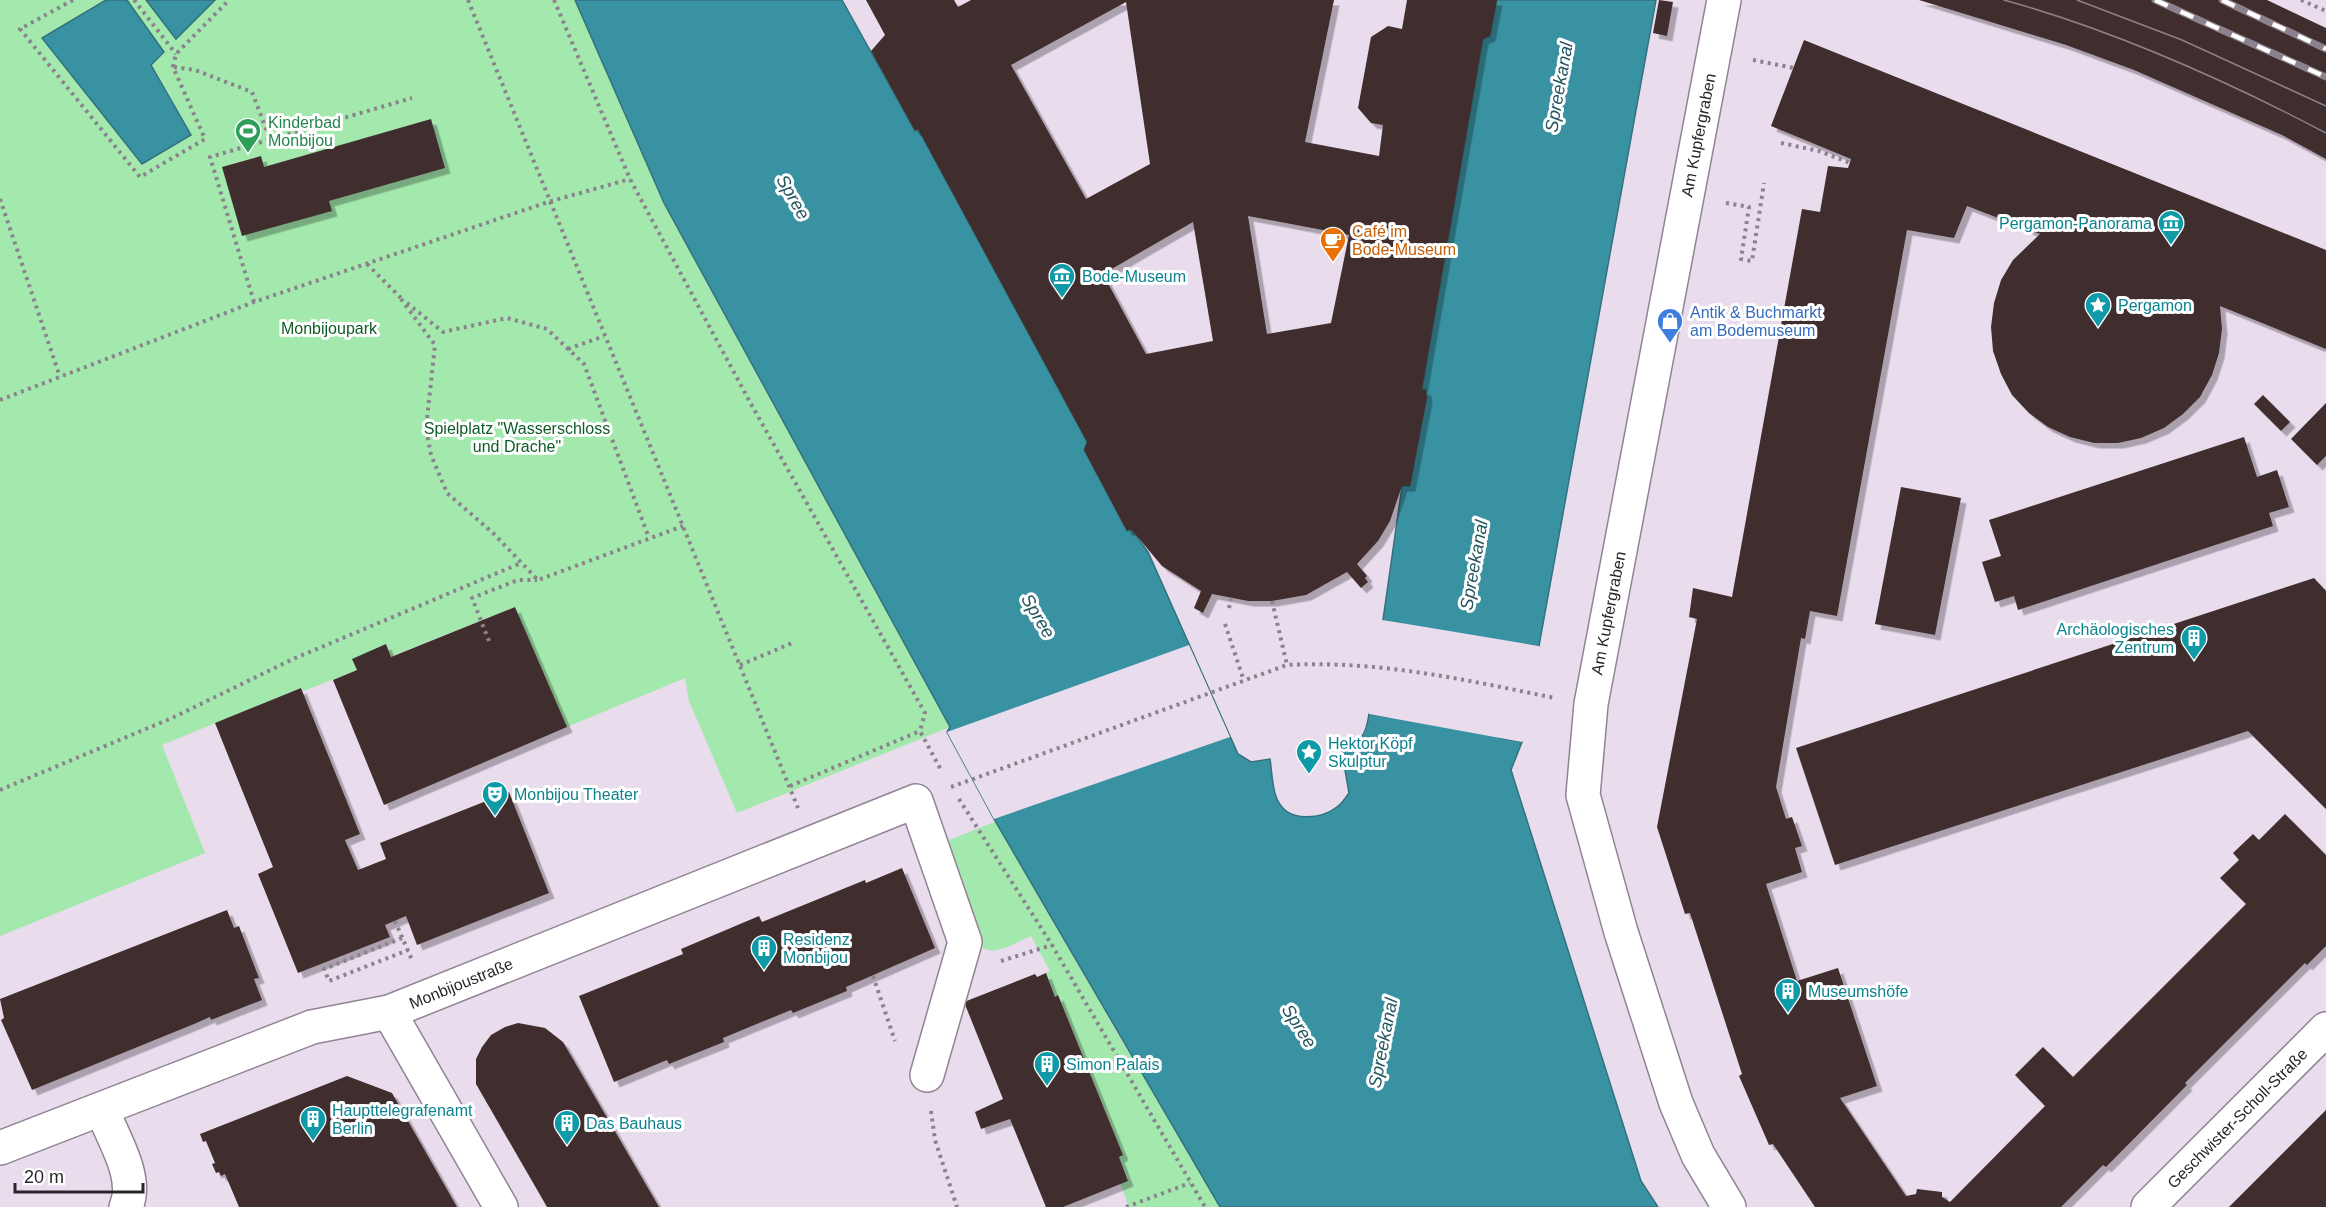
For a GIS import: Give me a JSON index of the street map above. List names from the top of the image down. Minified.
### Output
{"streets":{"street":["Am Kupfergraben","Monbijoustraße","Geschwister-Scholl-Straße"]},"water":["Spreekanal","Spree"],"parks":["Monbijoupark","Spielplatz \"Wasserschloss und Drache\""],"places":{"sports":["Kinderbad Monbijou"],"museum":["Pergamon-Panorama","Bode-Museum"],"cafe":["Café im Bode-Museum"],"place":["Pergamon","Hektor Köpf Skulptur"],"shop":["Antik & Buchmarkt am Bodemuseum"],"building":["Archäologisches Zentrum","Residenz Monbijou","Museumshöfe","Simon Palais","Haupttelegrafenamt Berlin","Das Bauhaus"],"theatre":["Monbijou Theater"]},"scale_bar":"20 m"}
